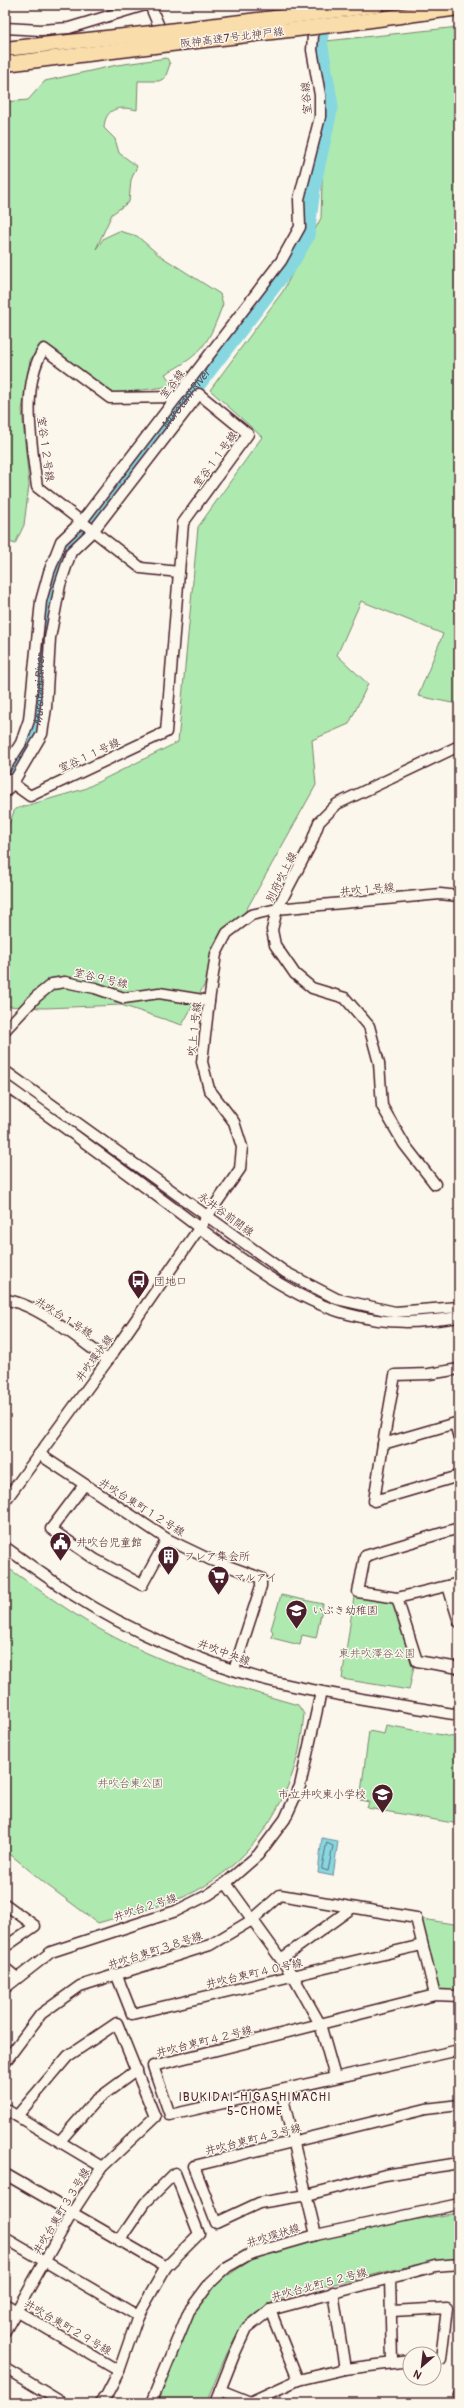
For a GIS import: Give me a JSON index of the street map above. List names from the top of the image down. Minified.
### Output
{"streets":{"highway":["阪神高速7号北神戸線"],"street":["室谷線","室谷１２号線","室谷１１号線","別府吹上線","井吹１号線","室谷９号線","吹上１号線","永井谷前開線","井吹台１号線","井吹環状線","井吹台東町１２号線","井吹中央線","井吹台２号線","井吹台東町３８号線","井吹台東町４０号線","井吹台東町４２号線","井吹台東町４３号線","井吹台東町３３号線","井吹台北町５２号線","井吹台東町２９号線"]},"crossings":[["室谷線","室谷１２号線"],["室谷１２号線","室谷１１号線"],["別府吹上線","井吹１号線"],["別府吹上線","吹上１号線"],["井吹１号線","吹上１号線"],["室谷９号線","吹上１号線"],["吹上１号線","永井谷前開線"],["吹上１号線","井吹環状線"],["井吹台１号線","井吹環状線"],["井吹環状線","井吹台東町１２号線"],["井吹台東町１２号線","井吹中央線"],["井吹中央線","井吹台２号線"],["井吹台東町３８号線","井吹台東町４０号線"],["井吹台東町３８号線","井吹台東町４２号線"],["井吹台東町３３号線","井吹台東町２９号線"]],"districts":["IBUKIDAI-HIGASHIMACHI 5-CHOME"],"water":["Murotani River"],"parks":["東井吹澤谷公園","井吹台東公園"],"places":{"bus stop":["団地口"],"public building":["井吹台児童館"],"building":["フレア集会所"],"supermarket":["マルアイ"],"school or university":["いぶき幼稚園","市立井吹東小学校"]},"north":"bottom left"}
